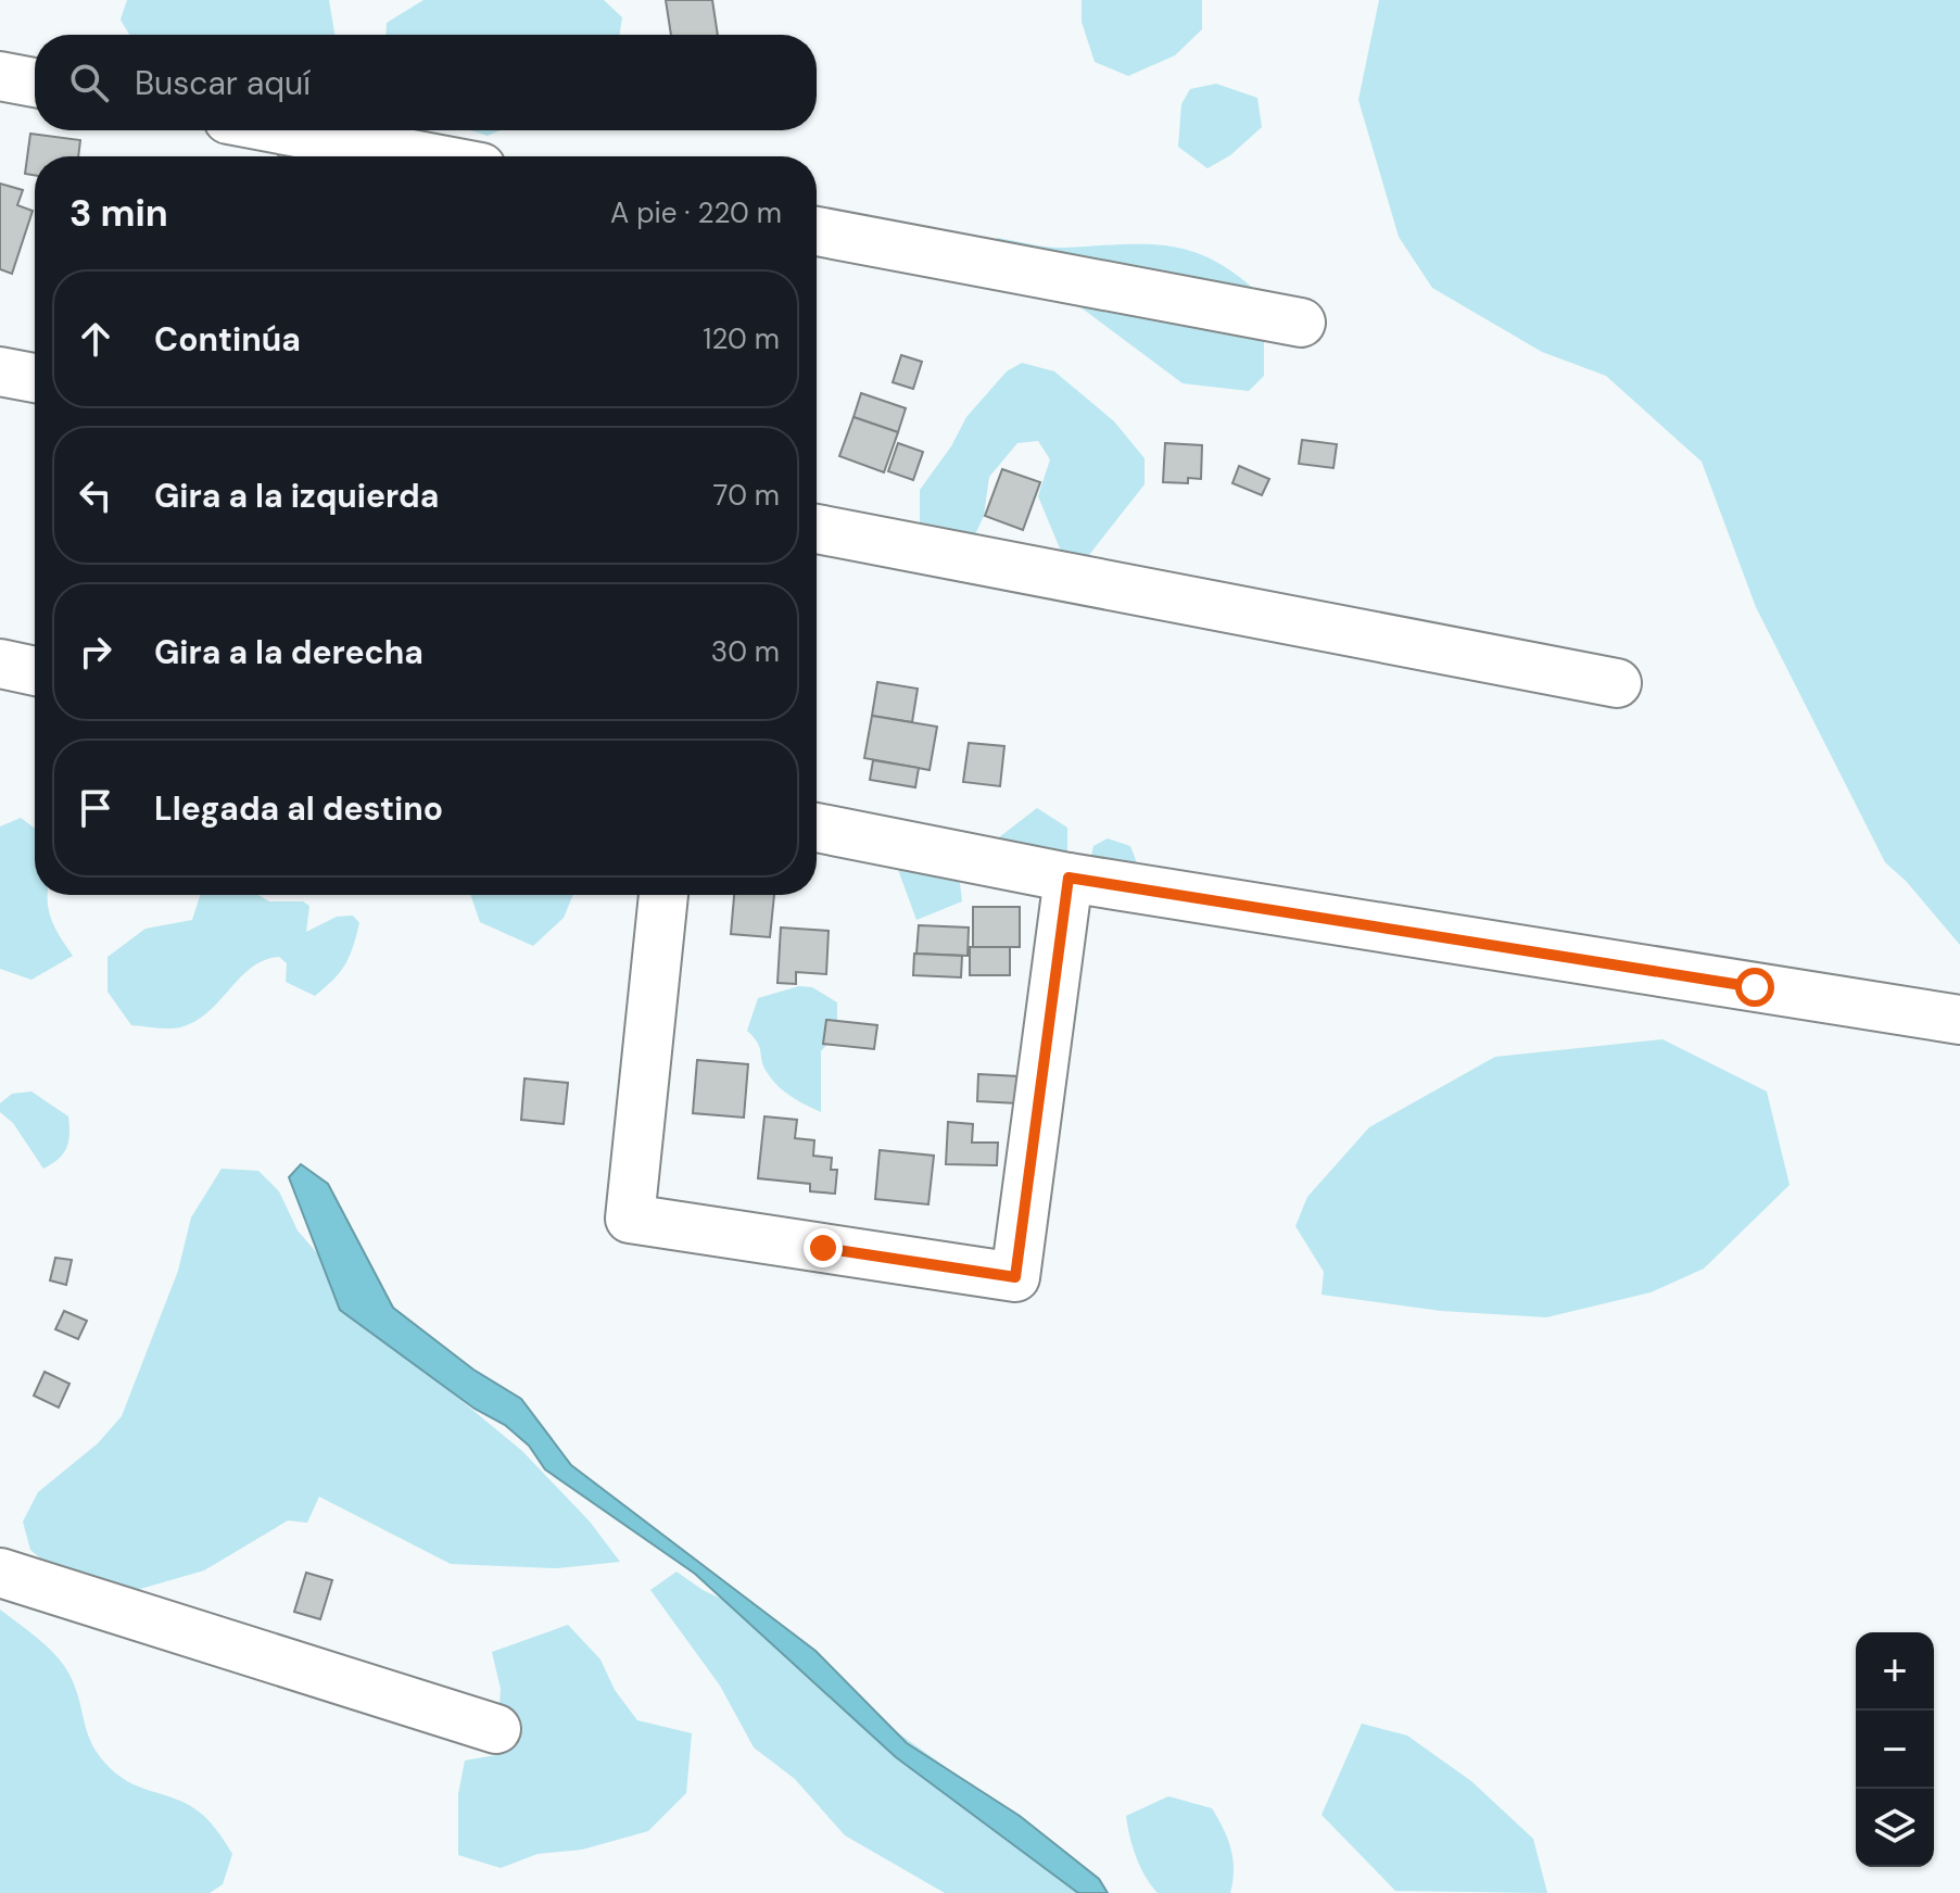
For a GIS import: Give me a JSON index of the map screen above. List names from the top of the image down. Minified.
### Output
{"page":{"search":"Buscar aquí","heading":["3 min","A pie · 220 m"],"list":[["Continúa","120 m"],["Gira a la izquierda","70 m"],["Gira a la derecha","30 m"],"Llegada al destino"],"map_buttons":["+","−"]}}
